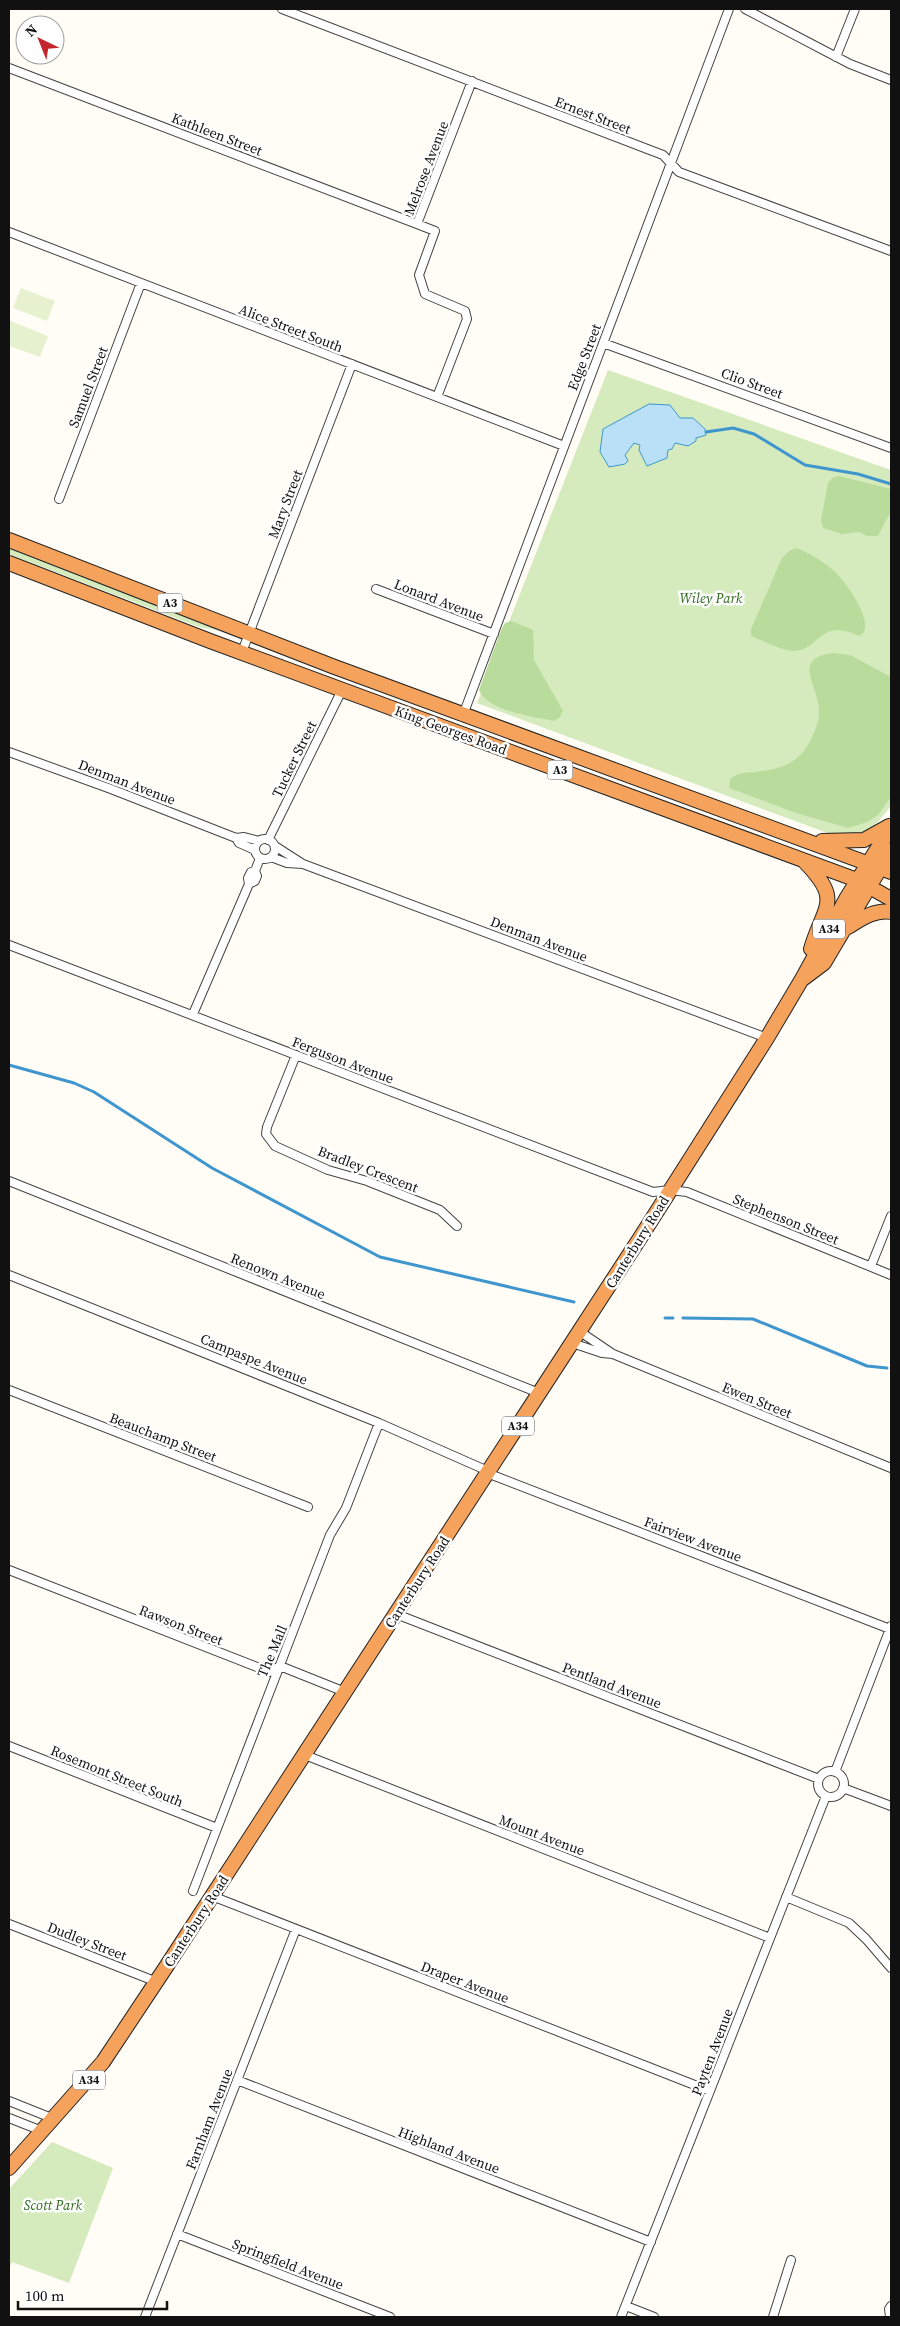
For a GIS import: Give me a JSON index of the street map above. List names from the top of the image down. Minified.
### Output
{"streets":{"highway":["A3","King Georges Road","A34","Canterbury Road"],"street":["Ernest Street","Kathleen Street","Melrose Avenue","Alice Street South","Edge Street","Clio Street","Samuel Street","Mary Street","Lonard Avenue","Tucker Street","Denman Avenue","Ferguson Avenue","Bradley Crescent","Stephenson Street","Renown Avenue","Campaspe Avenue","Ewen Street","Beauchamp Street","Fairview Avenue","Rawson Street","The Mall","Pentland Avenue","Rosemont Street South","Mount Avenue","Dudley Street","Draper Avenue","Payten Avenue","Farnham Avenue","Highland Avenue","Springfield Avenue"]},"crossings":[["Ernest Street","Melrose Avenue"],["Ernest Street","Edge Street"],["Kathleen Street","Melrose Avenue"],["Melrose Avenue","Alice Street South"],["Alice Street South","Edge Street"],["Alice Street South","Samuel Street"],["Alice Street South","Mary Street"],["Edge Street","Clio Street"],["Edge Street","Lonard Avenue"],["Edge Street","King Georges Road"],["Mary Street","King Georges Road"],["King Georges Road","Tucker Street"],["King Georges Road","Canterbury Road"],["Tucker Street","Denman Avenue"],["Denman Avenue","Canterbury Road"],["Ferguson Avenue","Bradley Crescent"],["Ferguson Avenue","Stephenson Street"],["Ferguson Avenue","Canterbury Road"],["Stephenson Street","Canterbury Road"],["Canterbury Road","Renown Avenue"],["Canterbury Road","Campaspe Avenue"],["Canterbury Road","Ewen Street"],["Canterbury Road","Fairview Avenue"],["Canterbury Road","Rawson Street"],["Canterbury Road","Pentland Avenue"],["Canterbury Road","Mount Avenue"],["Canterbury Road","Dudley Street"],["Canterbury Road","Draper Avenue"],["Campaspe Avenue","Fairview Avenue"],["Campaspe Avenue","The Mall"],["Rawson Street","The Mall"],["The Mall","Rosemont Street South"],["Pentland Avenue","Payten Avenue"],["Mount Avenue","Payten Avenue"],["Draper Avenue","Payten Avenue"],["Draper Avenue","Farnham Avenue"],["Payten Avenue","Highland Avenue"],["Farnham Avenue","Highland Avenue"],["Farnham Avenue","Springfield Avenue"]],"parks":["Wiley Park","Scott Park"],"scale_bar":"100 m","north":"top left"}
